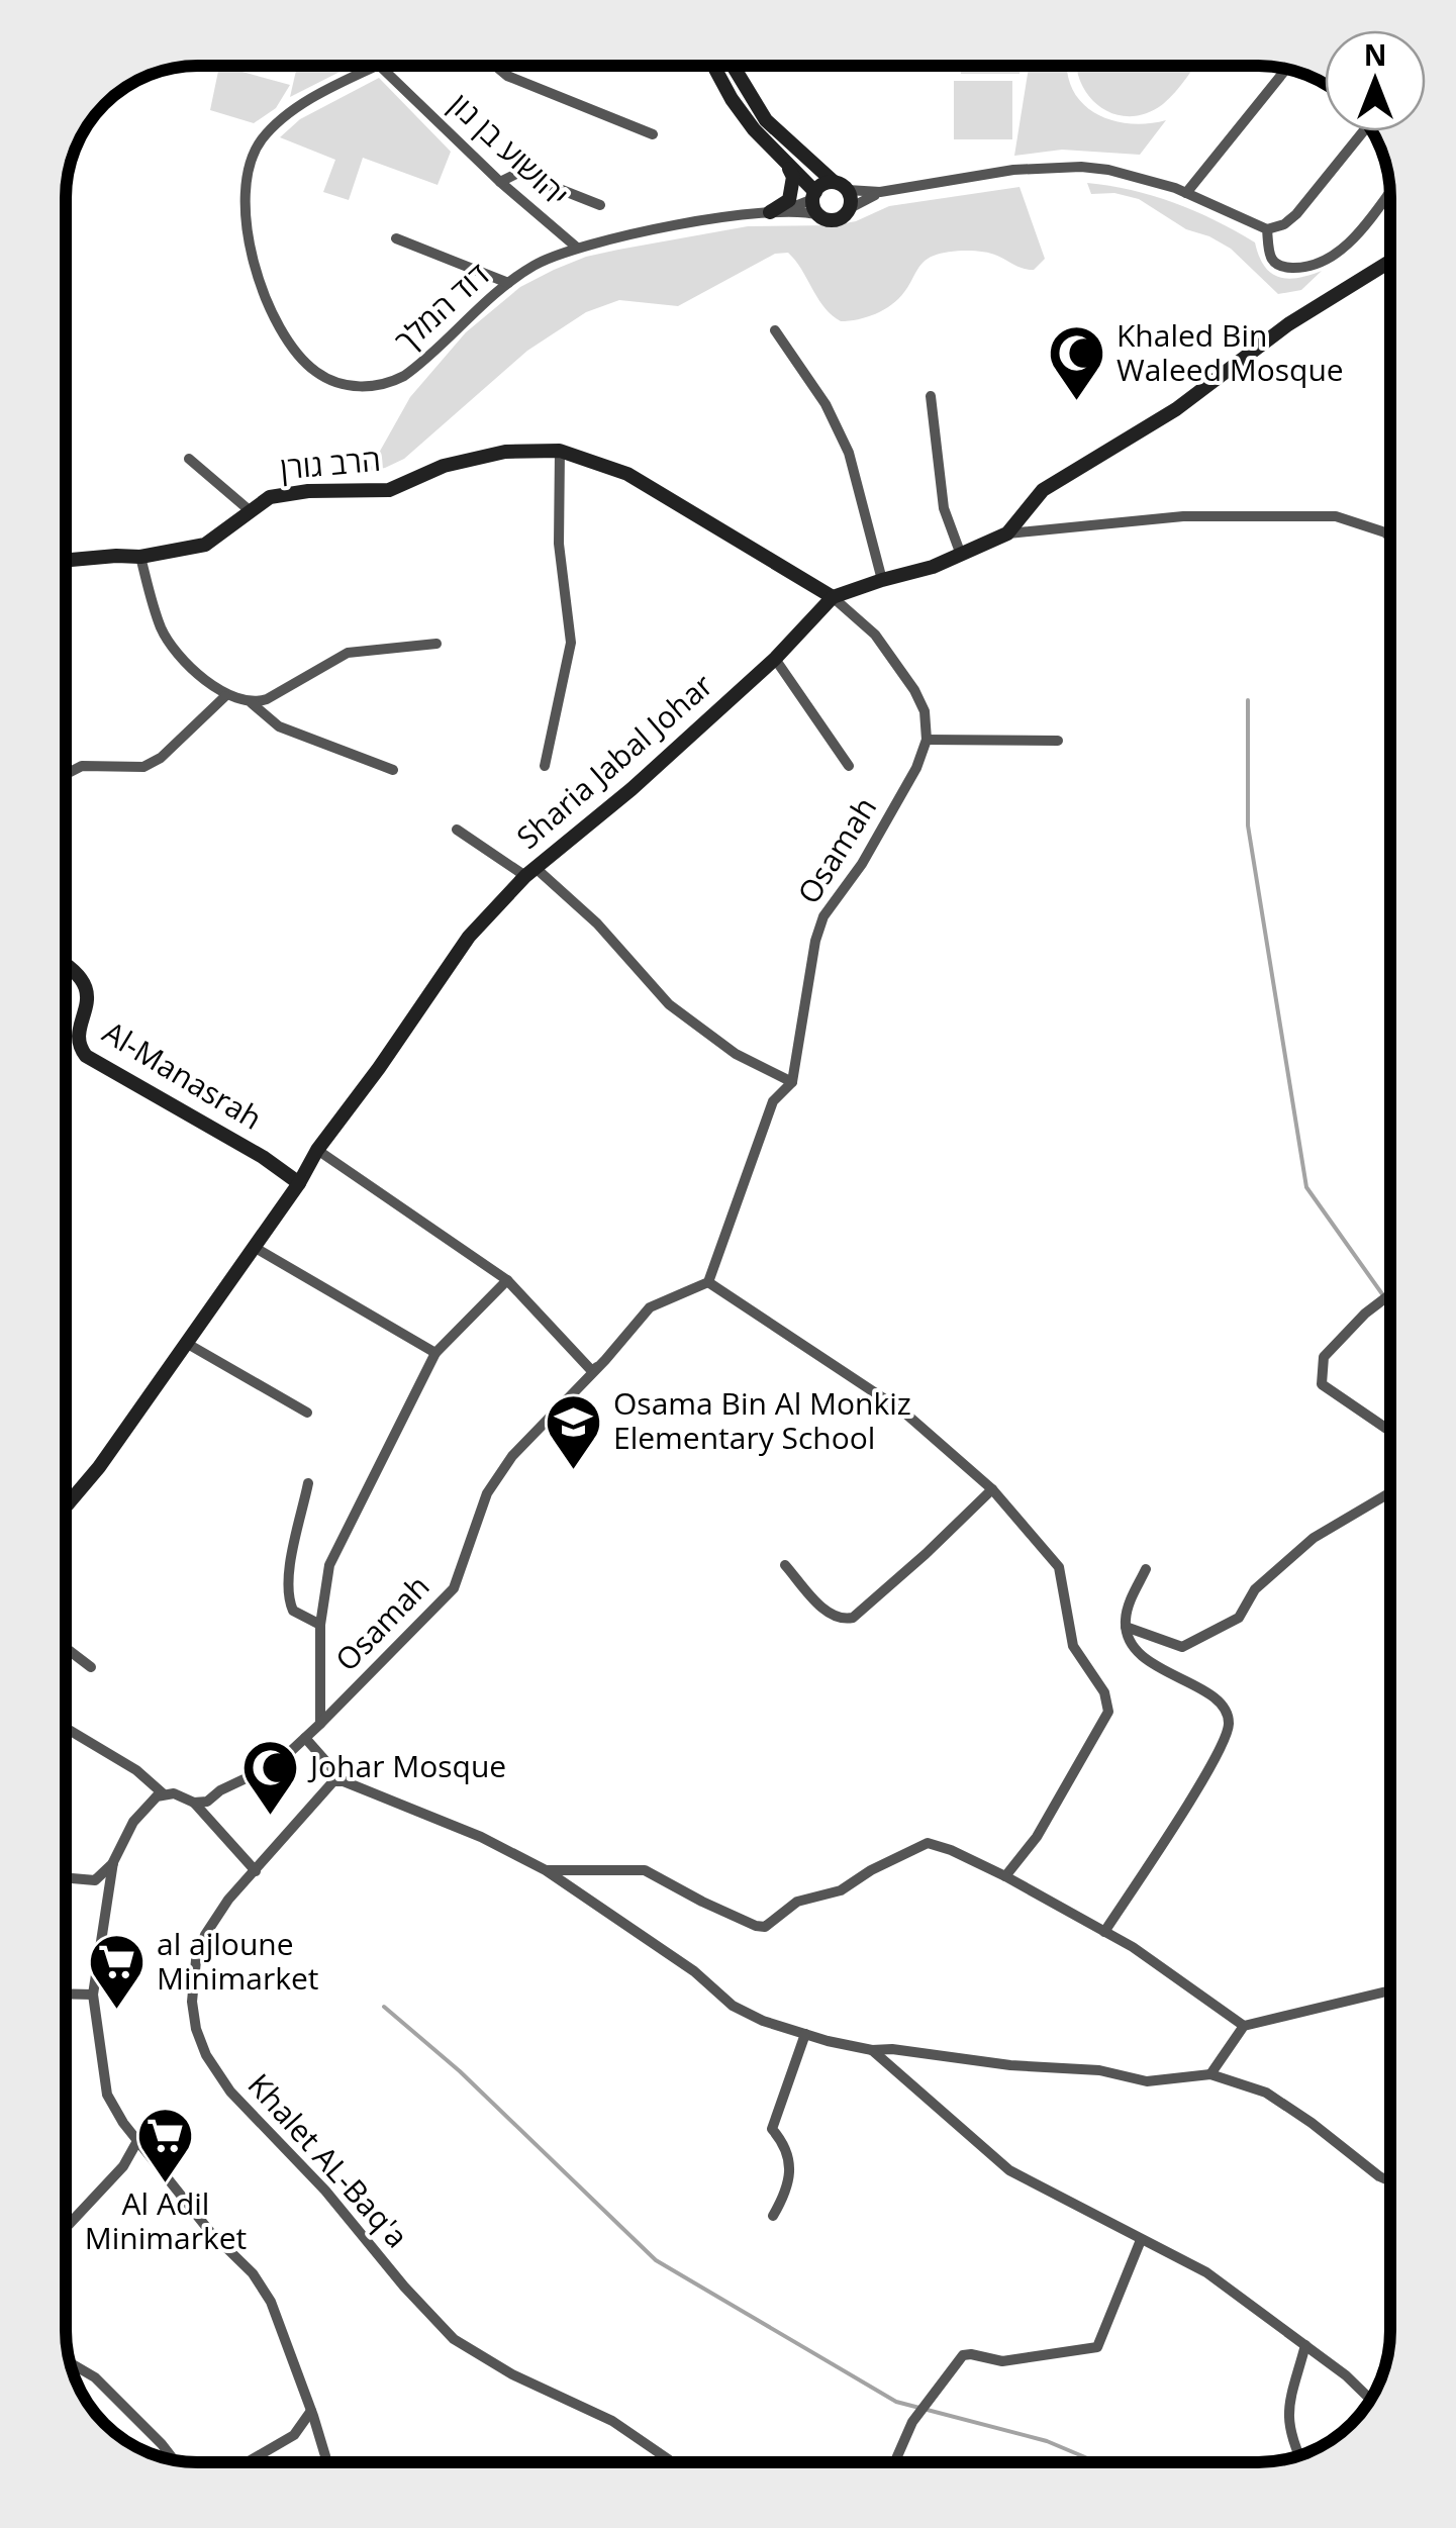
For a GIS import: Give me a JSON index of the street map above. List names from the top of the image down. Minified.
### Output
{"streets":{"street":["יהושוע בן נון","דוד המלך","הרב גורן","Sharia Jabal Johar","Osamah","Al-Manasrah","Khalet AL-Baq'a"]},"crossings":[["יהושוע בן נון","דוד המלך"],["הרב גורן","Sharia Jabal Johar"],["Sharia Jabal Johar","Al-Manasrah"]],"places":{"mosque":["Khaled Bin Waleed Mosque","Johar Mosque"],"school or university":["Osama Bin Al Monkiz Elementary School"],"supermarket":["al ajloune Minimarket","Al Adil Minimarket"]},"north":"top"}
